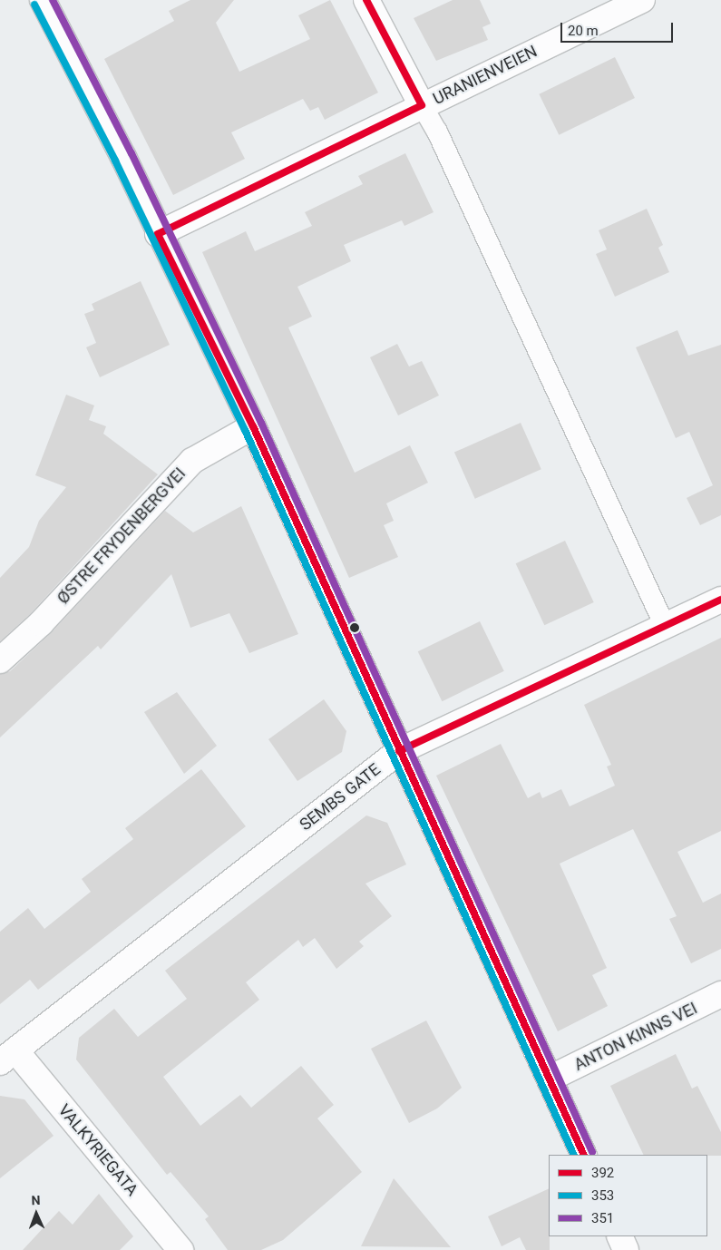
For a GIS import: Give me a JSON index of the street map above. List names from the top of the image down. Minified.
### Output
{"streets":{"street":["URANIENVEIEN","ØSTRE FRYDENBERGVEI","SEMBS GATE","ANTON KINNS VEI","VALKYRIEGATA"]},"crossings":[["SEMBS GATE","VALKYRIEGATA"]],"lines":["transit line 392","transit line 351","transit line 353"],"legend":["392","353","351"],"scale_bar":"20 m","north":"top"}
